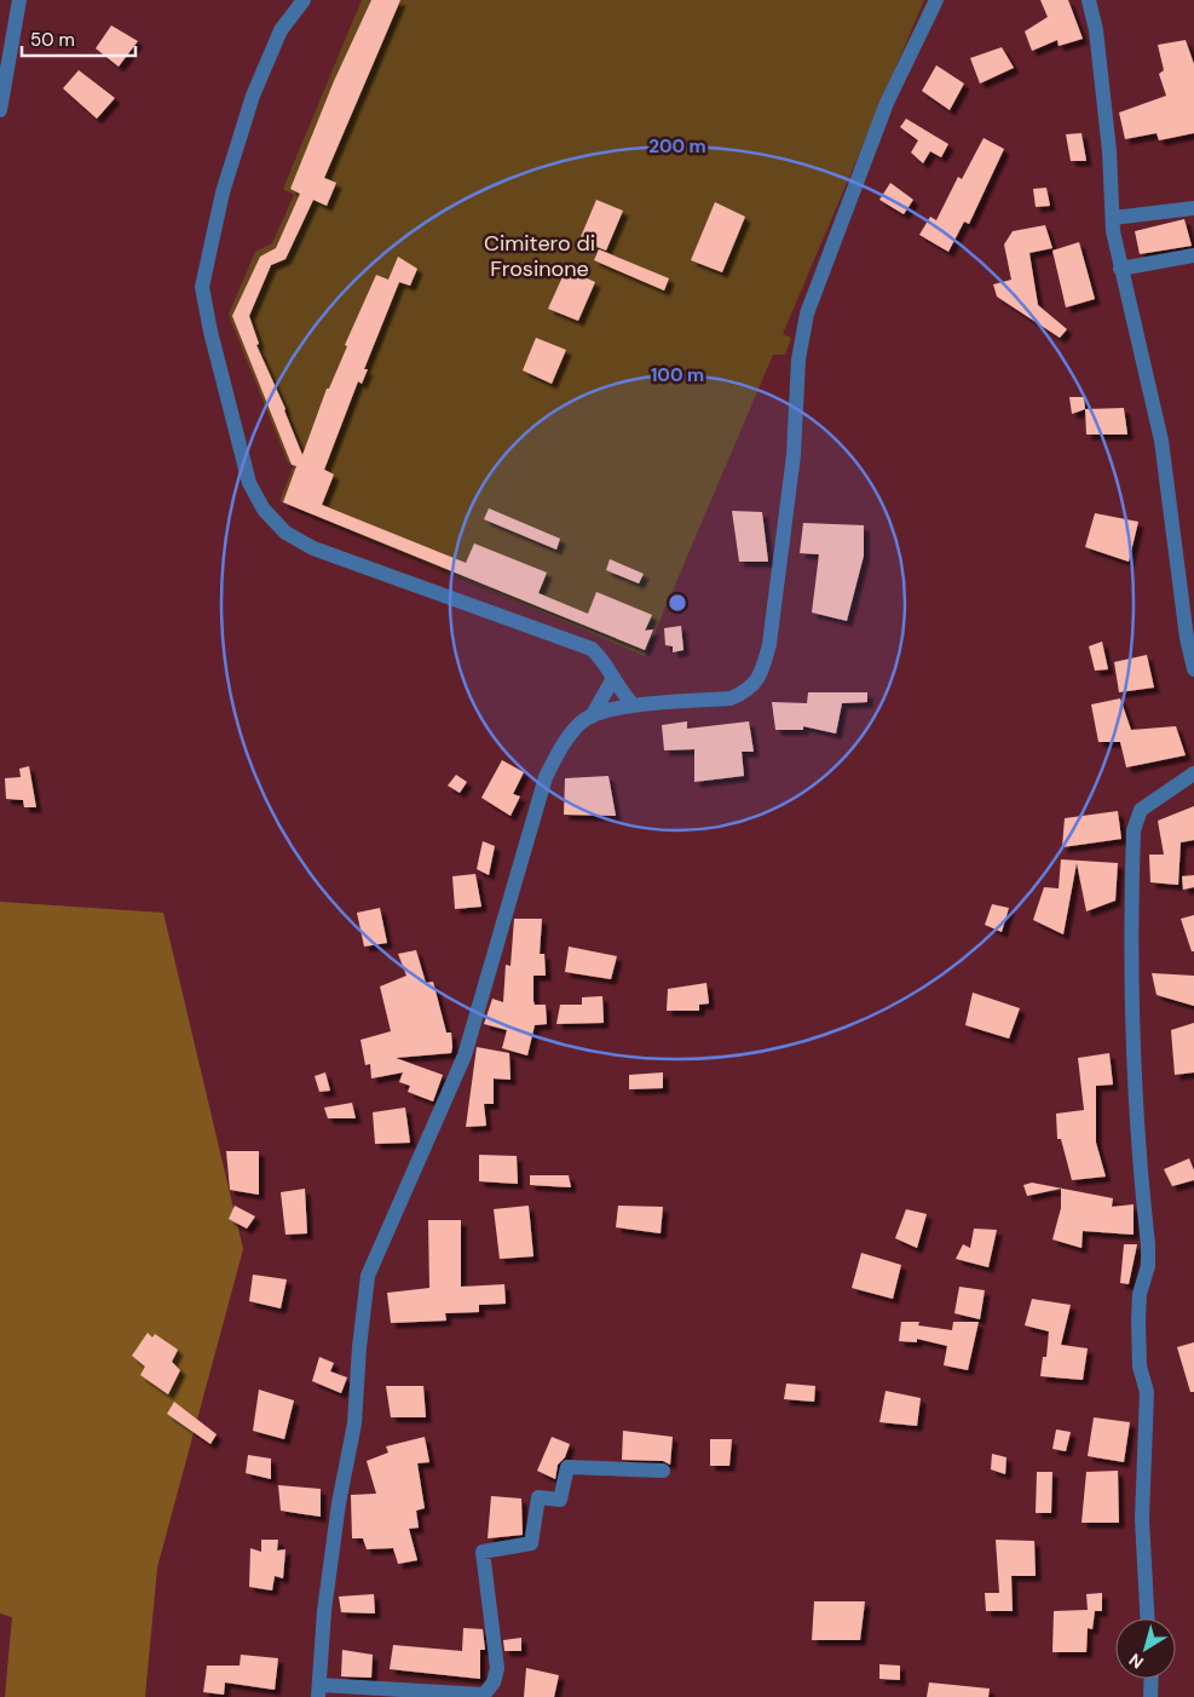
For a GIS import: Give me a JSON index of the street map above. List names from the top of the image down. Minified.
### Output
{"parks":["Cimitero di Frosinone"],"scale_bar":"50 m","north":"bottom left","rings":["200 m","100 m"]}
